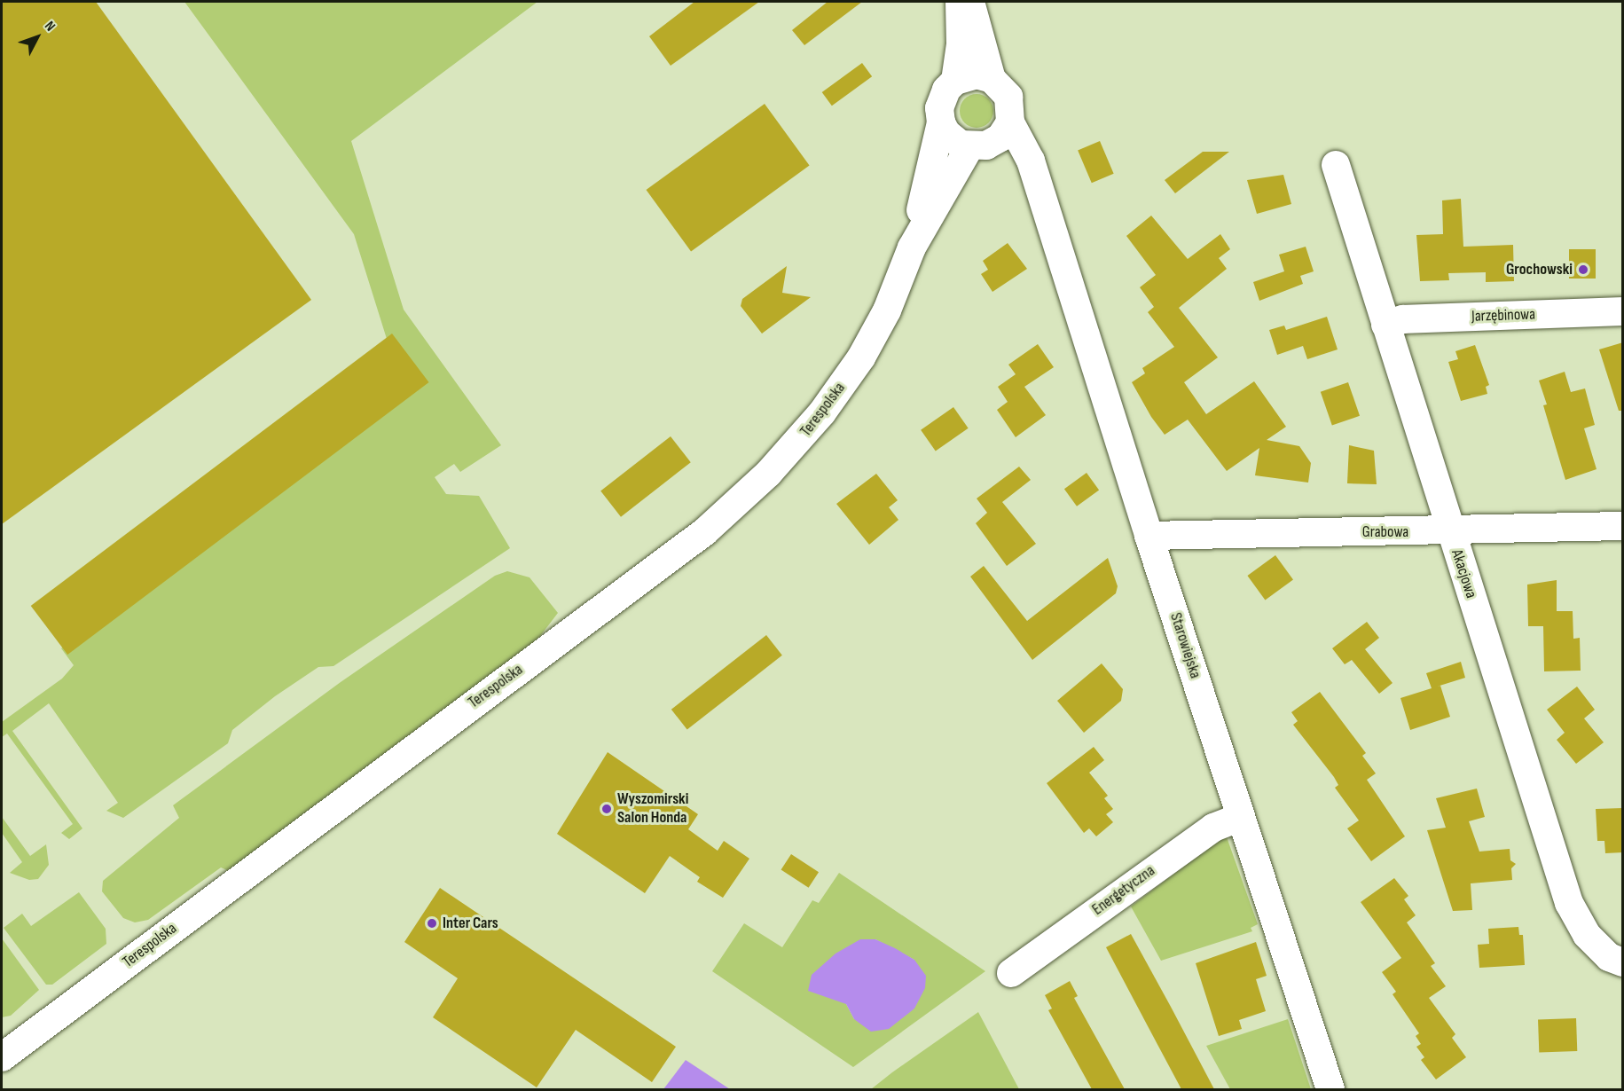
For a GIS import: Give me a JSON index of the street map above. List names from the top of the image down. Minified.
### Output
{"streets":{"street":["Jarzębinowa","Terespolska","Grabowa","Akacjowa","Starowiejska","Energetyczna"]},"crossings":[["Jarzębinowa","Akacjowa"],["Terespolska","Starowiejska"],["Grabowa","Akacjowa"],["Grabowa","Starowiejska"],["Starowiejska","Energetyczna"]],"places":["Grochowski","Wyszomirski Salon Honda","Inter Cars"],"north":"top right"}
